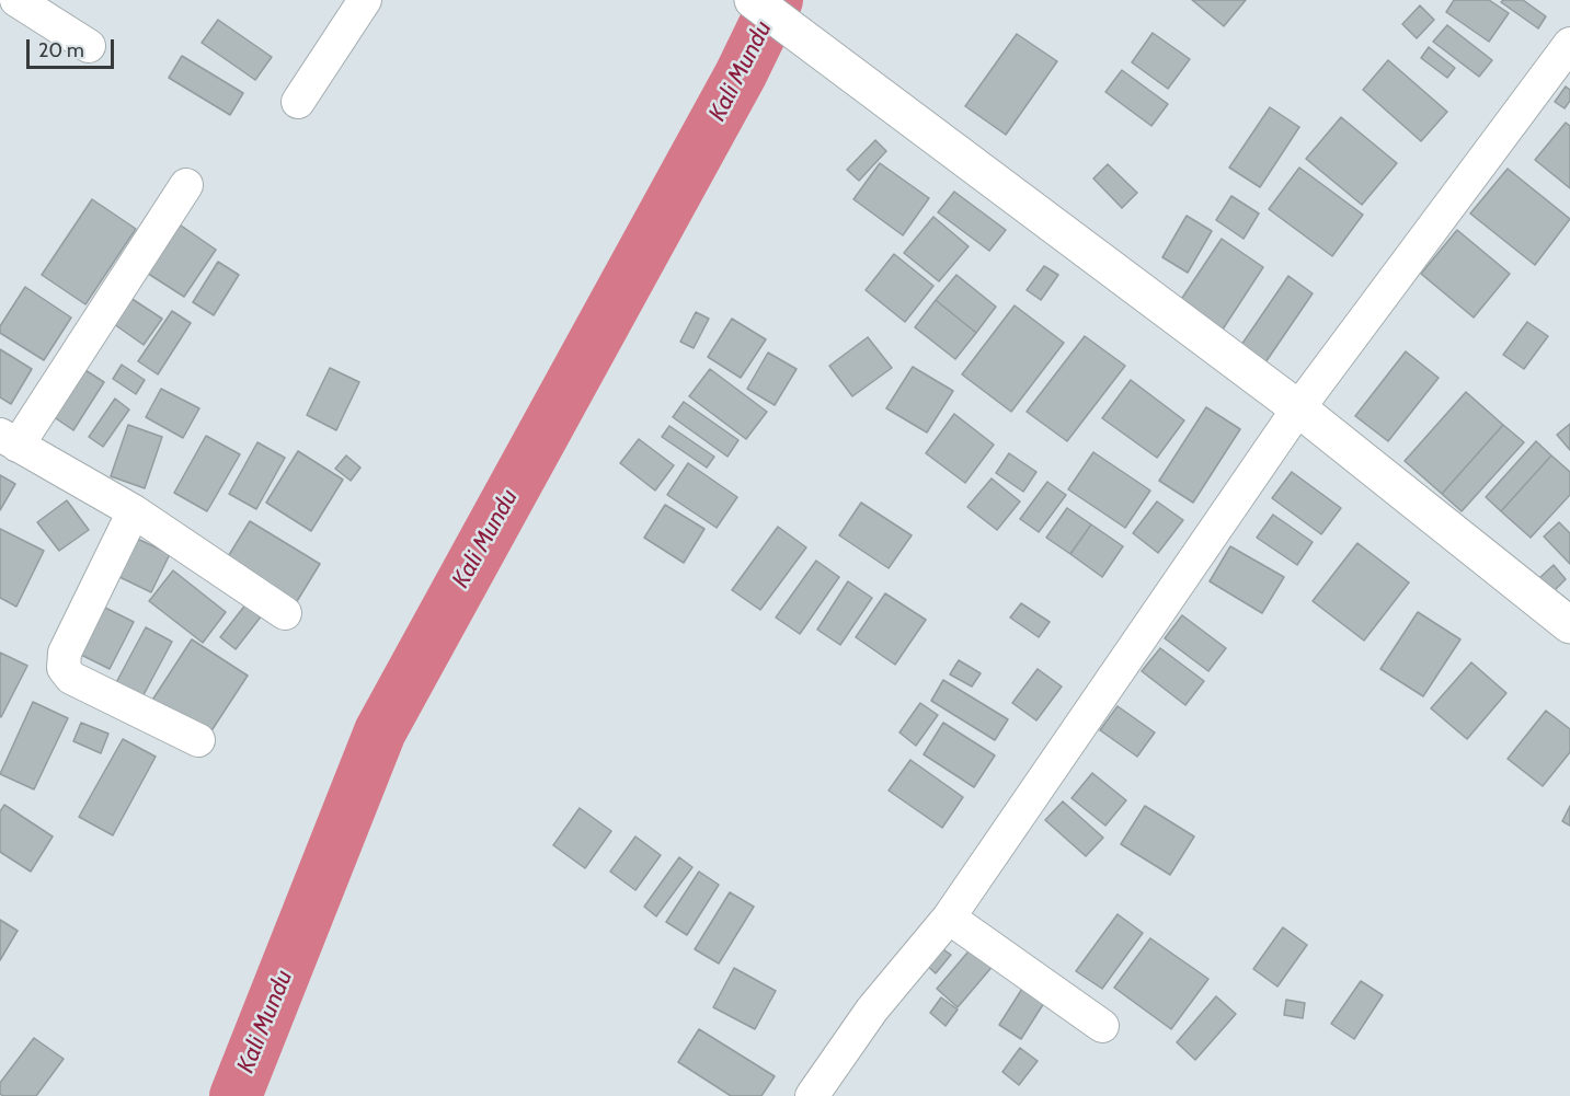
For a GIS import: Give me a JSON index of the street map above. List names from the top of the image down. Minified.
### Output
{"water":["Kali Mundu"],"scale_bar":"20 m"}
